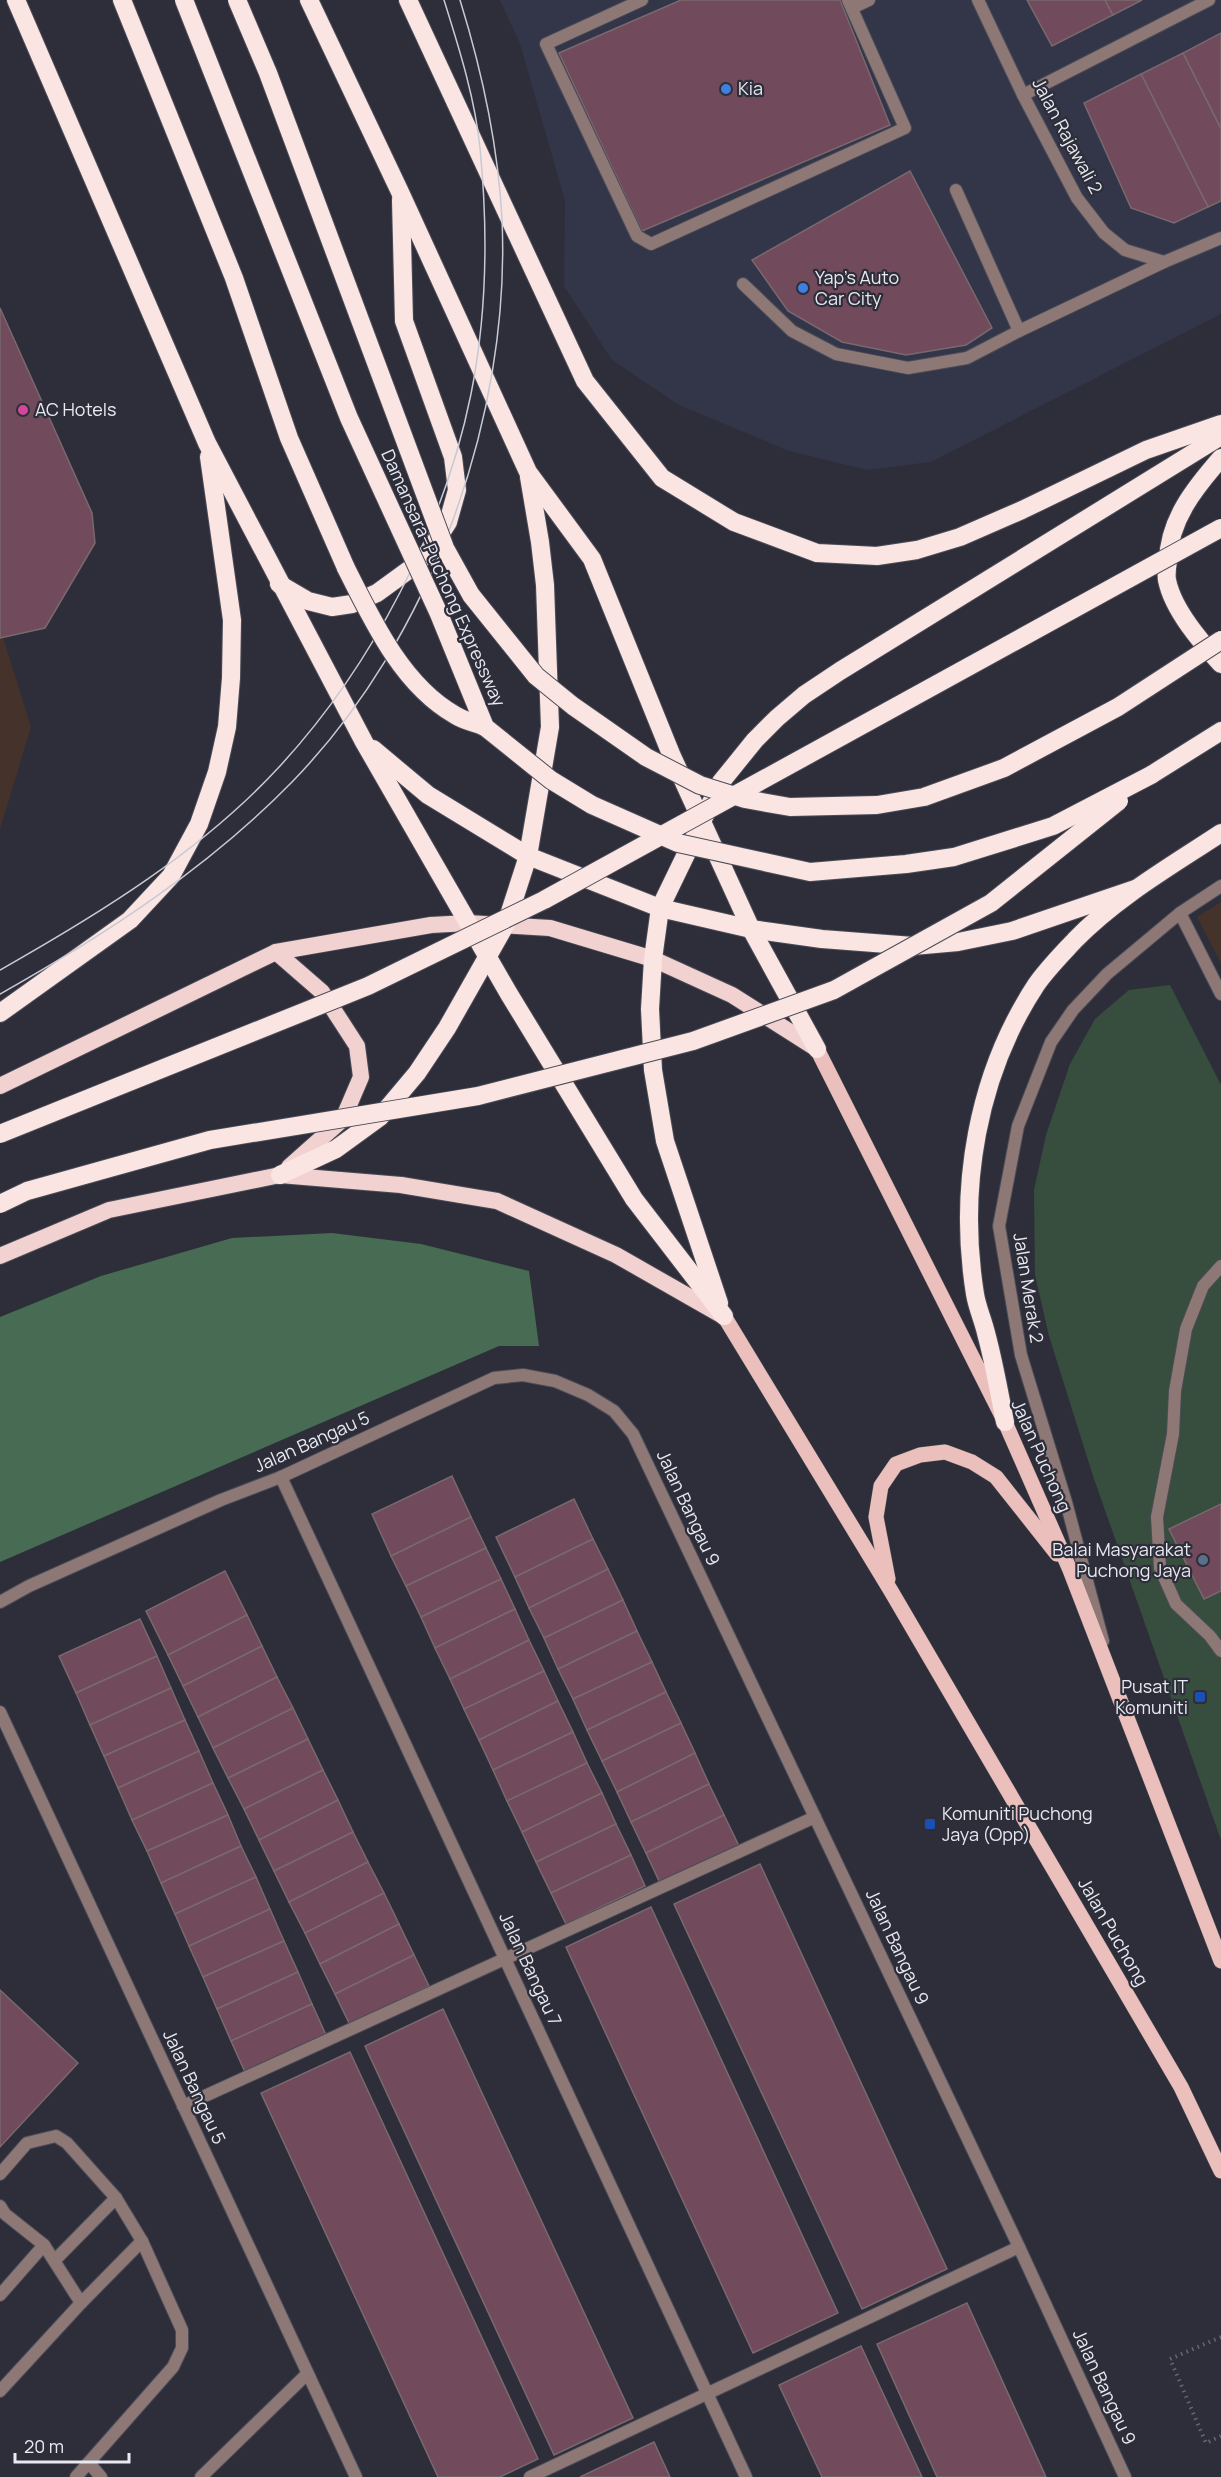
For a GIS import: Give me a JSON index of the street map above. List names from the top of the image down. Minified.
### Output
{"streets":{"highway":["Damansara–Puchong Expressway"],"main road":["Jalan Puchong"],"street":["Jalan Rajawali 2","Jalan Merak 2","Jalan Bangau 5","Jalan Bangau 9","Jalan Bangau 7"]},"crossings":[["Jalan Merak 2","Jalan Puchong"],["Jalan Bangau 5","Jalan Bangau 9"],["Jalan Bangau 5","Jalan Bangau 7"]],"places":{"other":["Kia","Yap's Auto Car City","AC Hotels","Balai Masyarakat Puchong Jaya"],"transit":["Pusat IT Komuniti","Komuniti Puchong Jaya (Opp)"]},"scale_bar":"20 m"}
